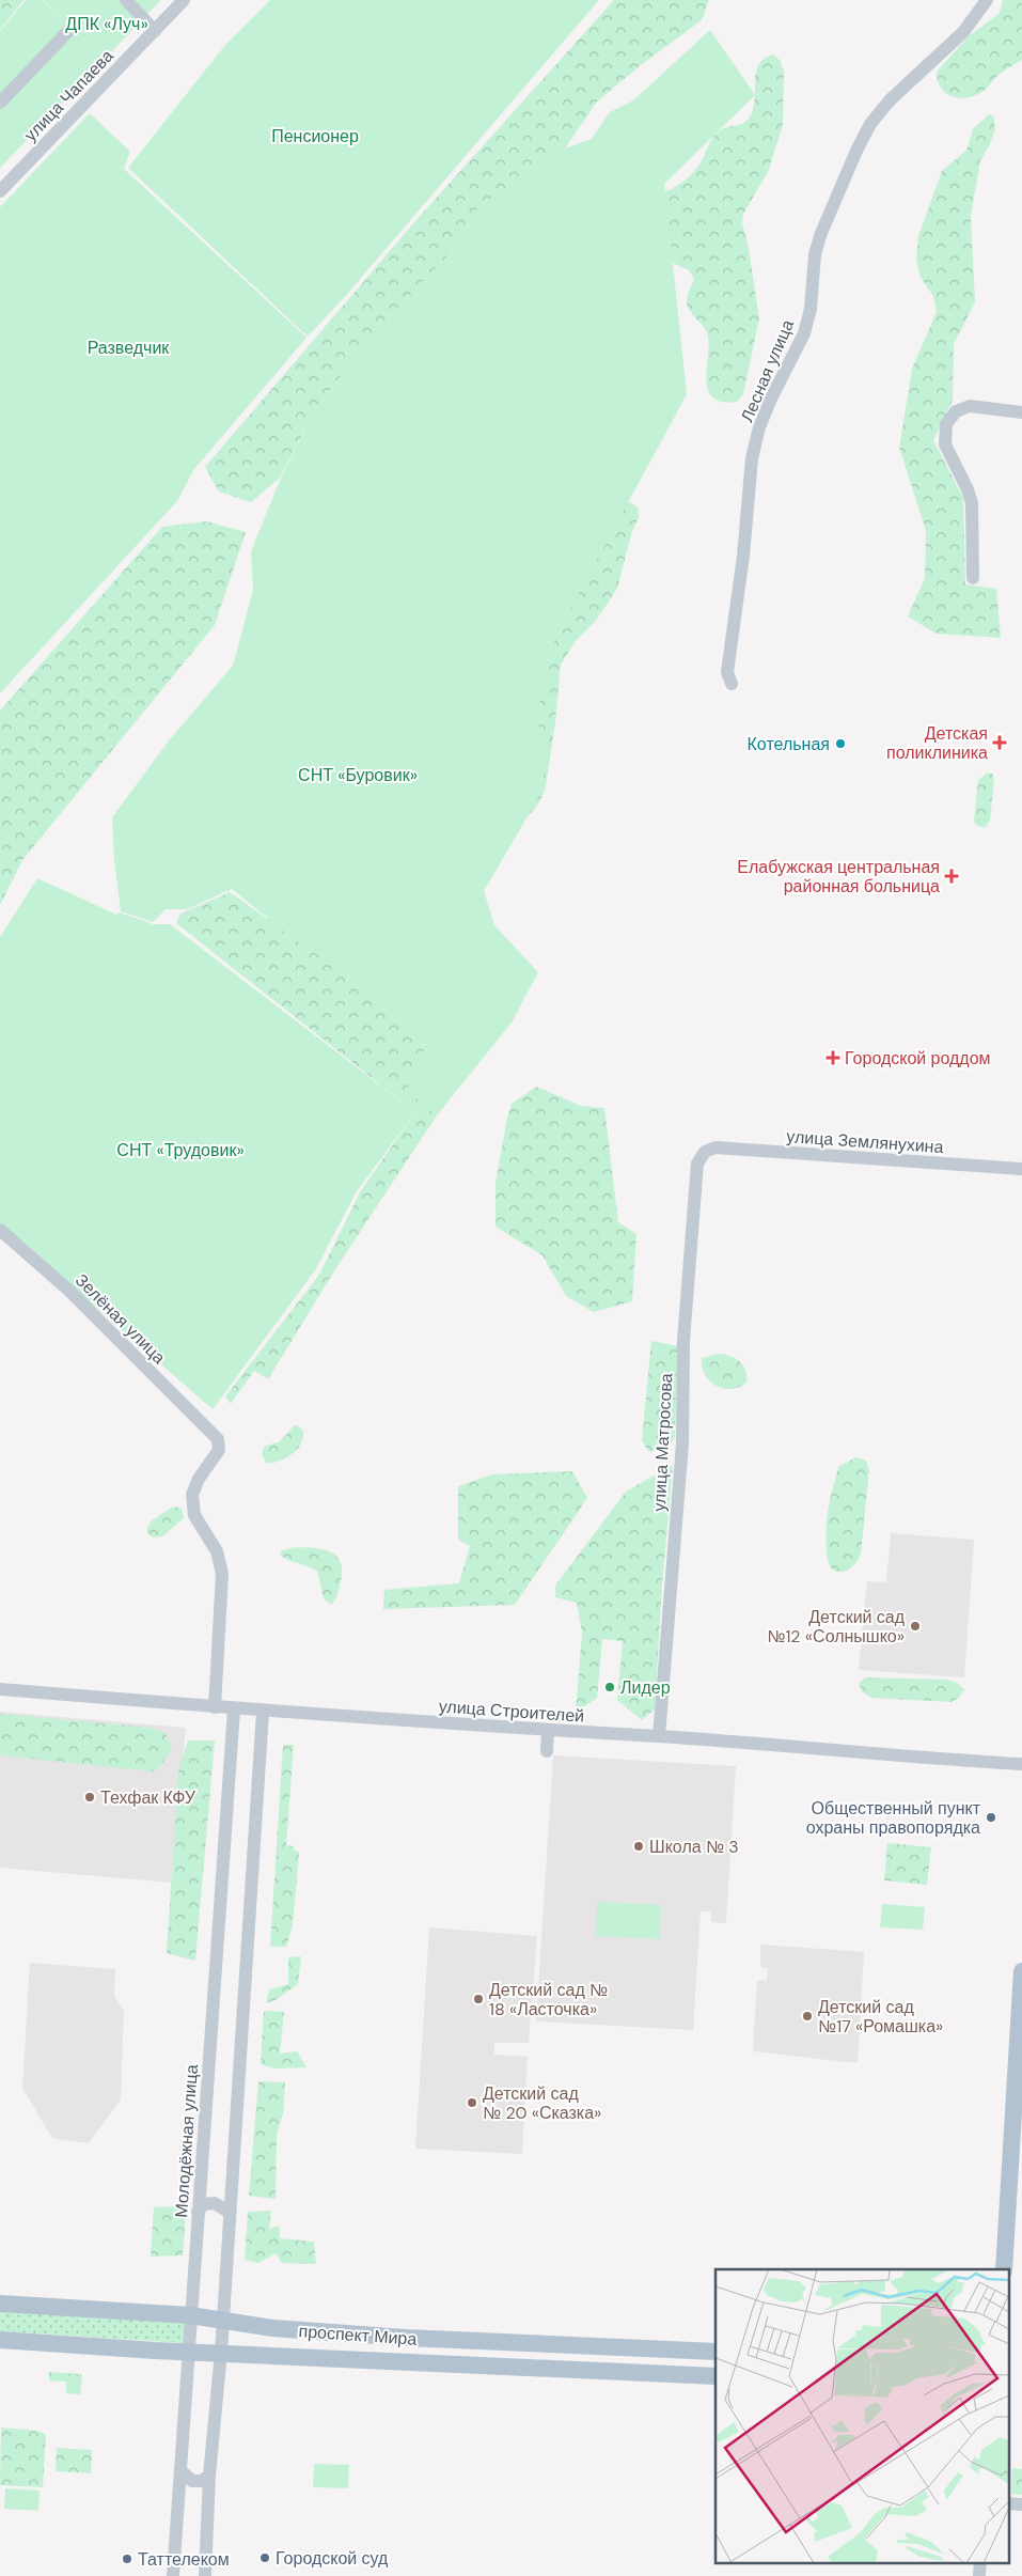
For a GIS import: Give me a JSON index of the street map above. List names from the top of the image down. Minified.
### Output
{"streets":{"main road":["проспект Мира"],"street":["улица Чапаева","Лесная улица","улица Землянухина","Зелёная улица","улица Матросова","улица Строителей","Молодёжная улица"]},"crossings":[["улица Землянухина","улица Матросова"],["Зелёная улица","улица Строителей"],["улица Матросова","улица Строителей"],["улица Строителей","Молодёжная улица"],["Молодёжная улица","проспект Мира"]],"parks":["ДПК «Луч»","Пенсионер","Разведчик","СНТ «Буровик»","СНТ «Трудовик»"],"places":{"health":["Детская поликлиника","Елабужская центральная районная больница","Городской роддом"],"other":["Котельная","Детский сад №12 «Солнышко»","Лидер","Техфак КФУ","Общественный пункт охраны правопорядка","Школа № 3","Детский сад № 18 «Ласточка»","Детский сад №17 «Ромашка»","Детский сад № 20 «Сказка»","Городской суд","Таттелеком"]}}
